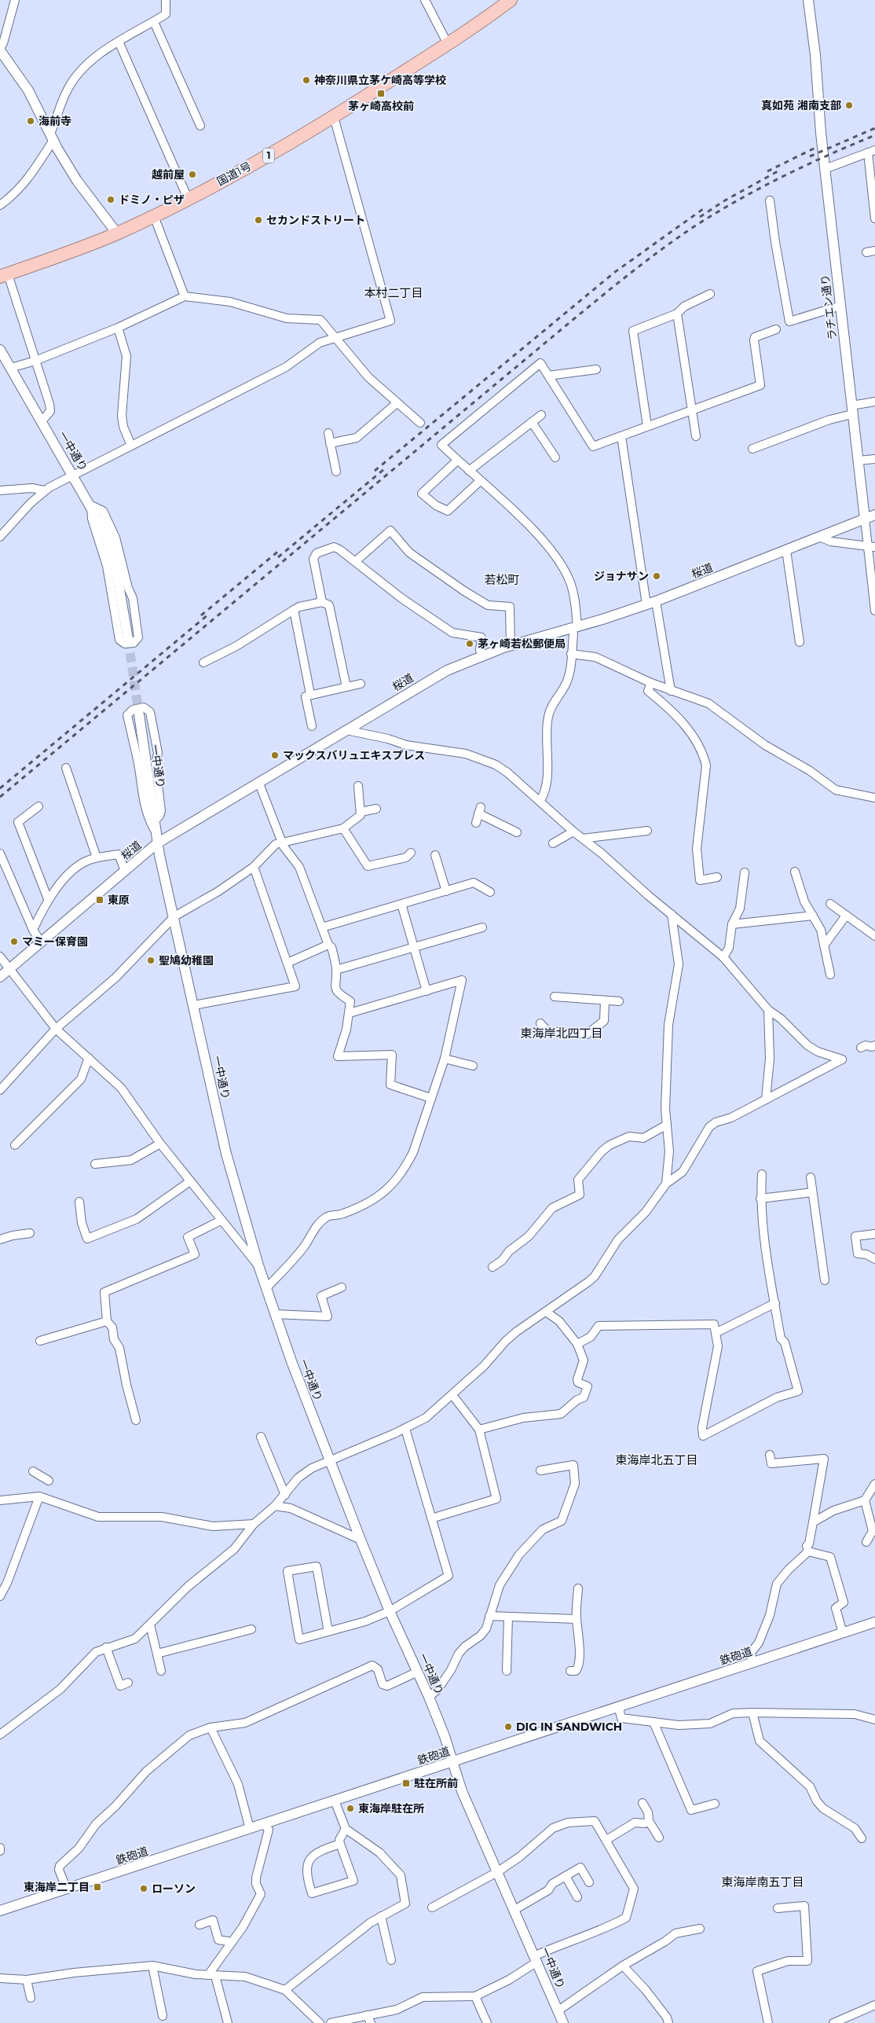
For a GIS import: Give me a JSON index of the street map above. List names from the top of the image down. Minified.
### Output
{"streets":{"highway":["1","国道1号"],"street":["ラチエン通り","一中通り","桜道","鉄砲道"]},"crossings":[["ラチエン通り","桜道"],["一中通り","桜道"],["一中通り","鉄砲道"]],"districts":["本村二丁目","若松町","東海岸北四丁目","東海岸北五丁目","東海岸南五丁目"],"places":{"other":["神奈川県立茅ケ崎高等学校","真如苑 湘南支部","海前寺","越前屋","ドミノ・ピザ","セカンドストリート","ジョナサン","茅ヶ崎若松郵便局","マックスバリュエキスプレス","マミー保育園","聖鳩幼稚園","DIG IN SANDWICH","東海岸駐在所","ローソン"],"transit":["茅ヶ崎高校前","東原","駐在所前","東海岸二丁目"]}}
